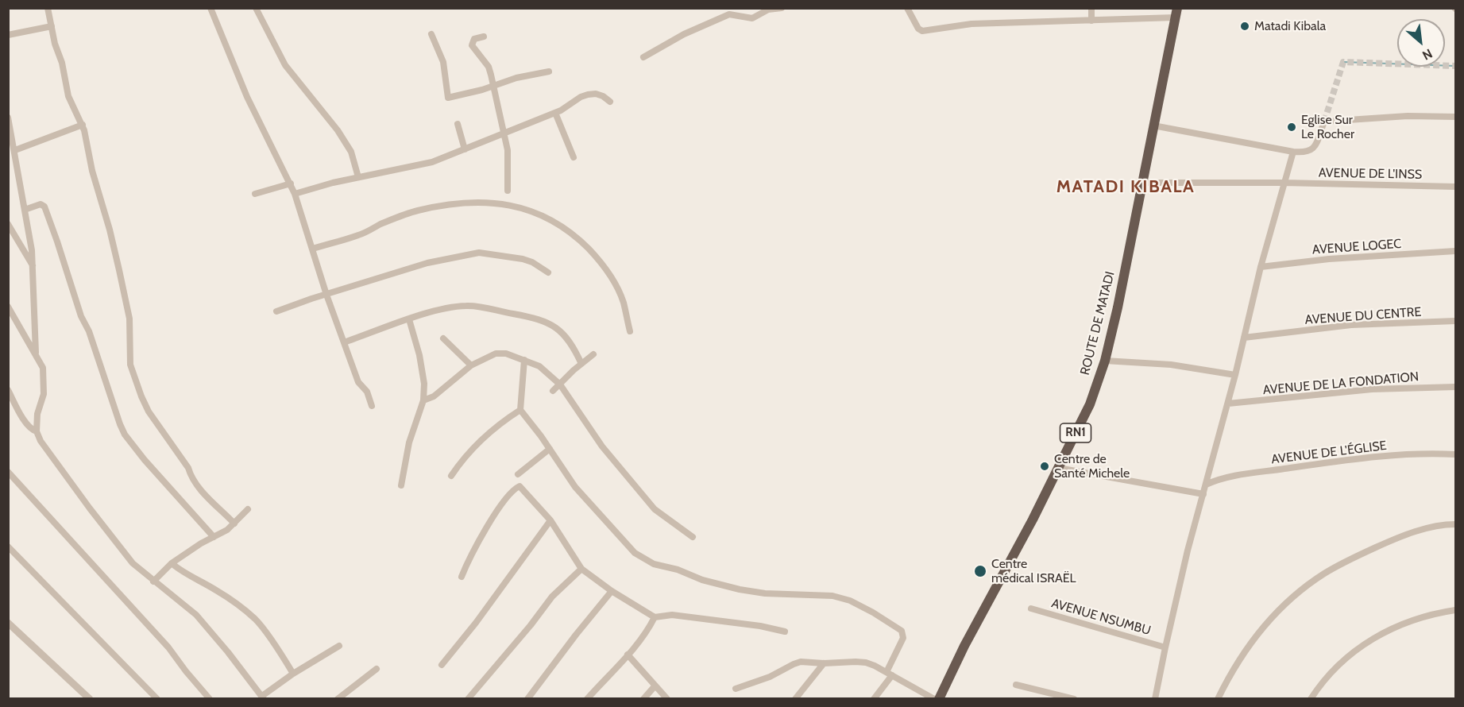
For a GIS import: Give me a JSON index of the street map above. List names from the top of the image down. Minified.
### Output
{"streets":{"highway":["ROUTE DE MATADI","RN1"],"street":["AVENUE DE L'INSS","AVENUE LOGEC","AVENUE DU CENTRE","AVENUE DE LA FONDATION","AVENUE DE L'ÉGLISE","AVENUE NSUMBU"]},"crossings":[["AVENUE DE L'INSS","ROUTE DE MATADI"]],"districts":["MATADI KIBALA"],"places":["Matadi Kibala","Eglise Sur Le Rocher","Centre de Santé Michele","Centre médical ISRAËL"],"north":"bottom right"}
